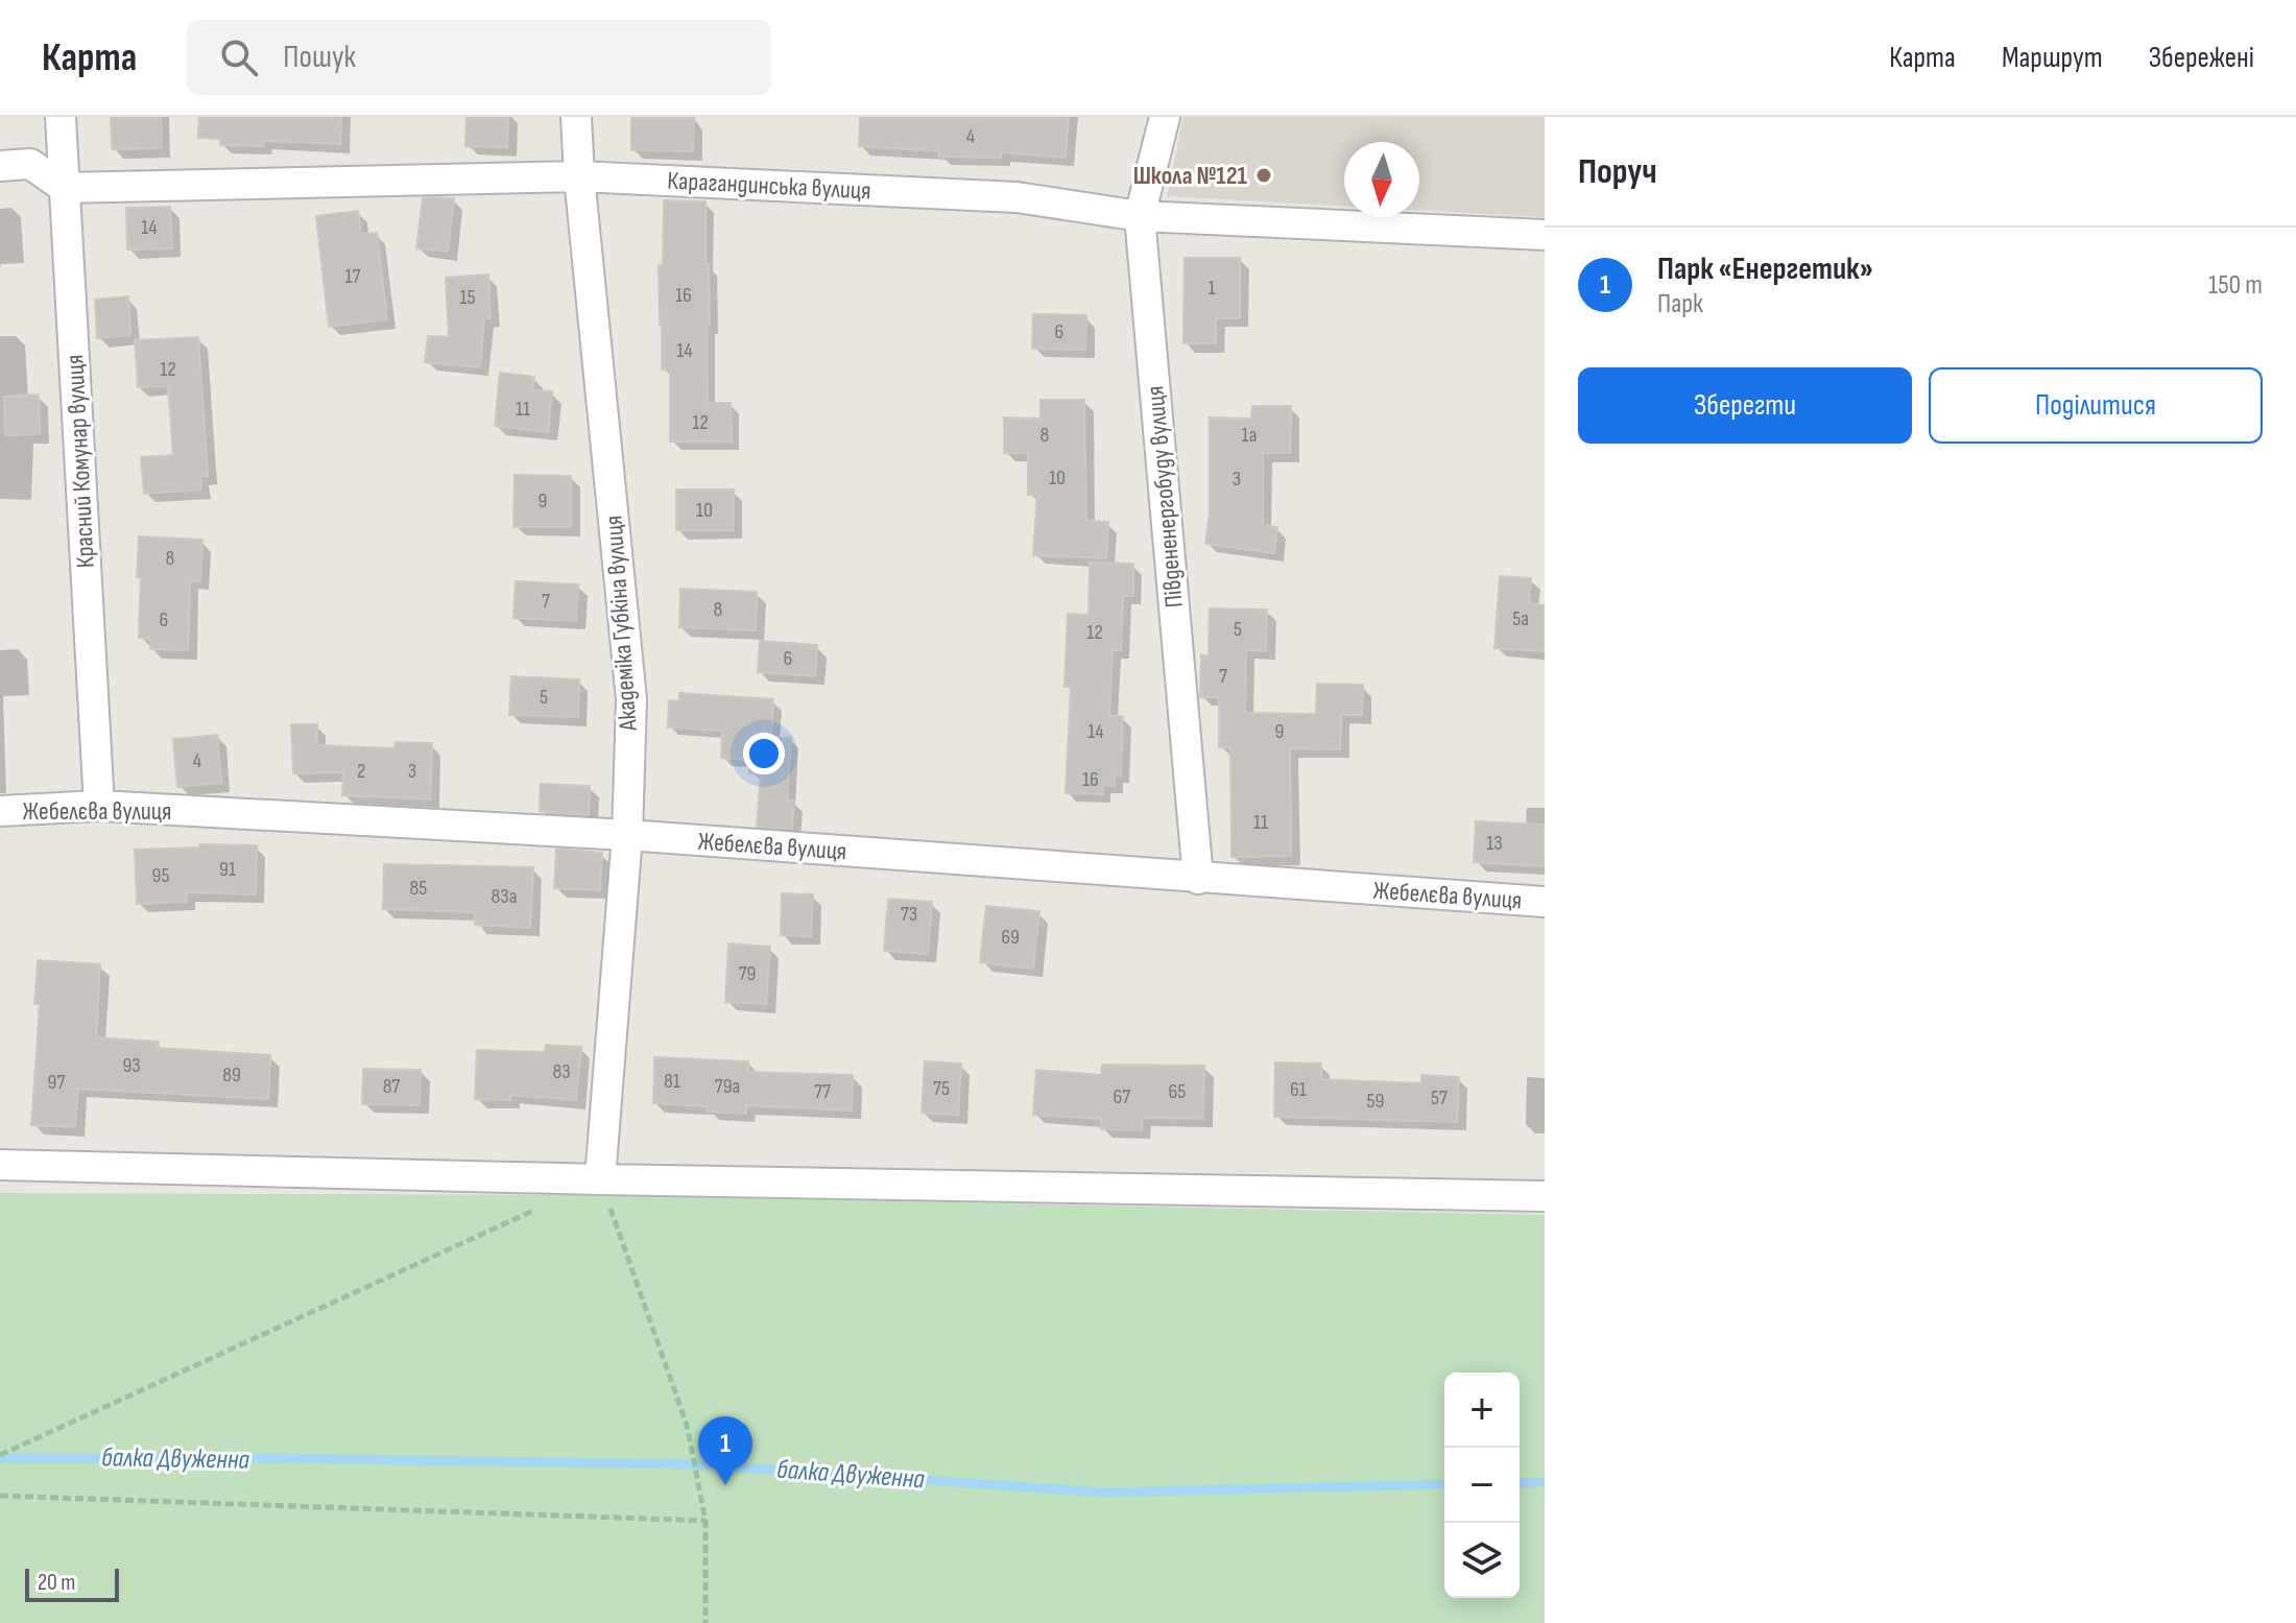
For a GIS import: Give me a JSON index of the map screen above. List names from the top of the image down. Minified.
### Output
{"streets":{"street":["Карагандинська вулиця","Красний Комунар вулиця","Південенергобуду вулиця","Академіка Губкіна вулиця","Жебелєва вулиця"]},"crossings":[["Карагандинська вулиця","Красний Комунар вулиця"],["Карагандинська вулиця","Південенергобуду вулиця"],["Карагандинська вулиця","Академіка Губкіна вулиця"],["Красний Комунар вулиця","Жебелєва вулиця"],["Південенергобуду вулиця","Жебелєва вулиця"],["Академіка Губкіна вулиця","Жебелєва вулиця"]],"water":["балка Двуженна"],"places":["Школа №121"],"house_numbers":["4","14","17","1","16","15","6","14","12","11","12","8","1а","10","3","9","10","8","7","8","5а","6","5","12","6","7","5","14","9","4","2","3","16","11","13","91","95","85","83а","73","69","79","93","83","89","81","97","87","79а","75","61","77","65","67","57","59"],"scale_bar":"20 m","north":"bottom","page":{"header":"Карта","search":"Пошук","nav":["Карта","Маршрут","Збережені"],"heading":"Поруч","list":[{"mark":"1","name":"Парк «Енергетик»","note":"Парк","value":"150 m"}],"buttons":["Зберегти","Поділитися"],"map_buttons":["+","−"],"pins":"1","scale":"20 m"}}
